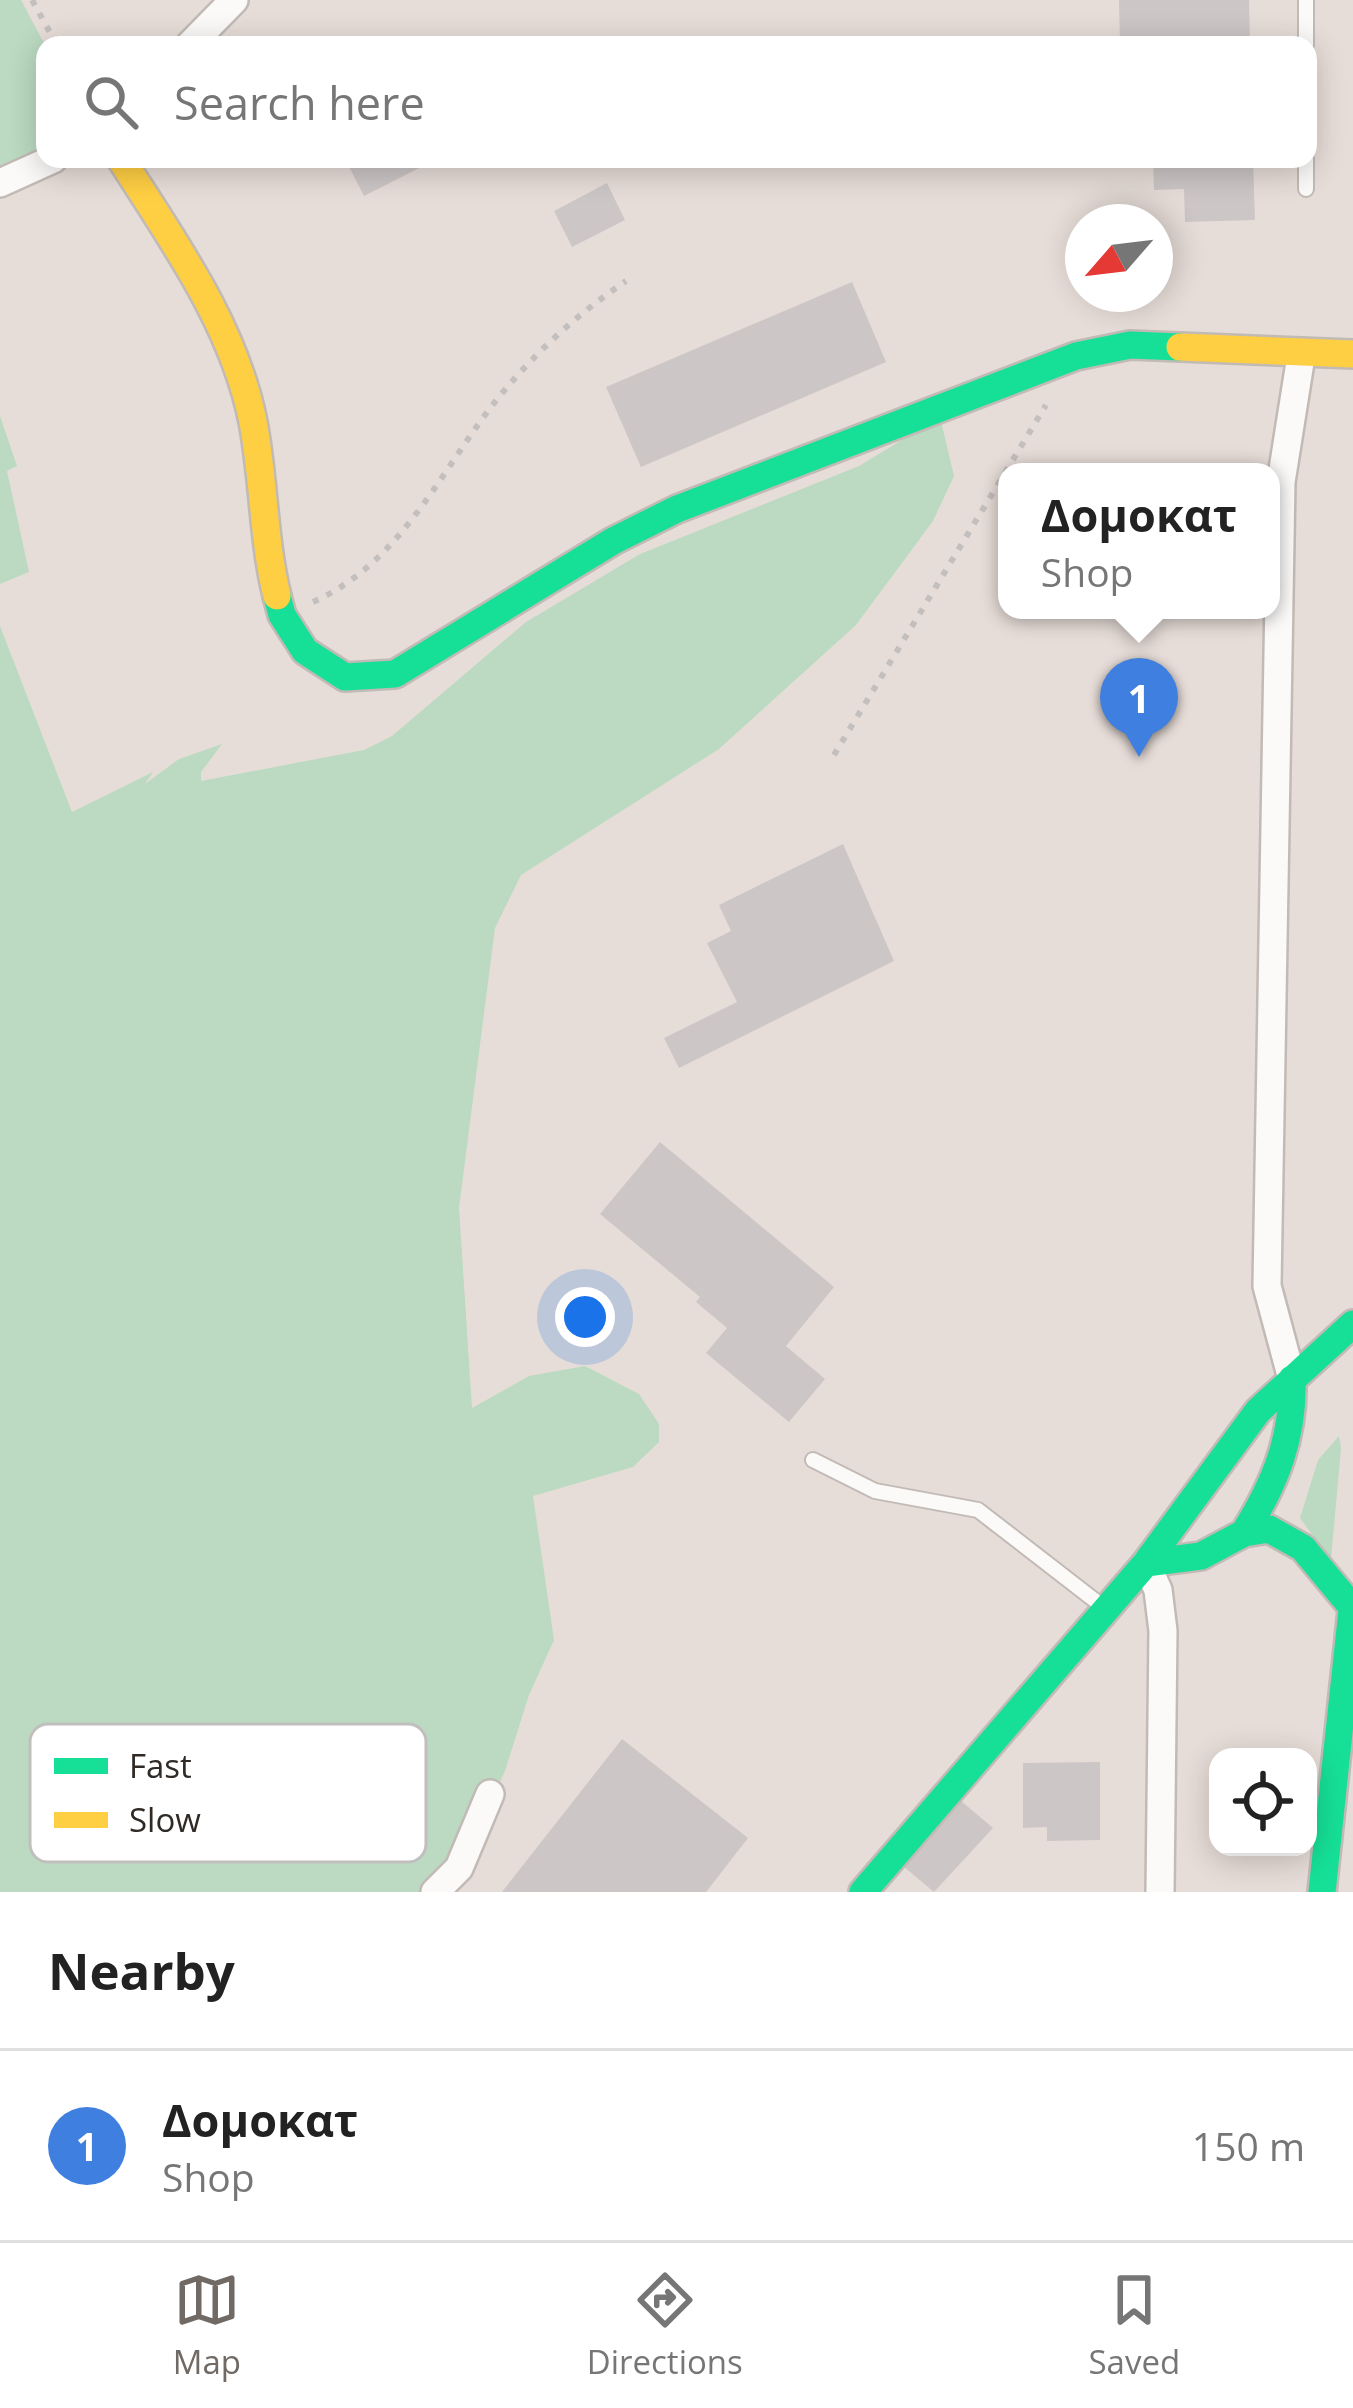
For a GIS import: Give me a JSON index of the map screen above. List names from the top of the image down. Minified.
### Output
{"legend":["Fast","Slow"],"north":"bottom left","page":{"search":"Search here","popup":["Δομοκατ","Shop"],"pins":"1","heading":"Nearby","list":[{"mark":"1","name":"Δομοκατ","note":"Shop","value":"150 m"}],"nav":["Map","Directions","Saved"]}}
